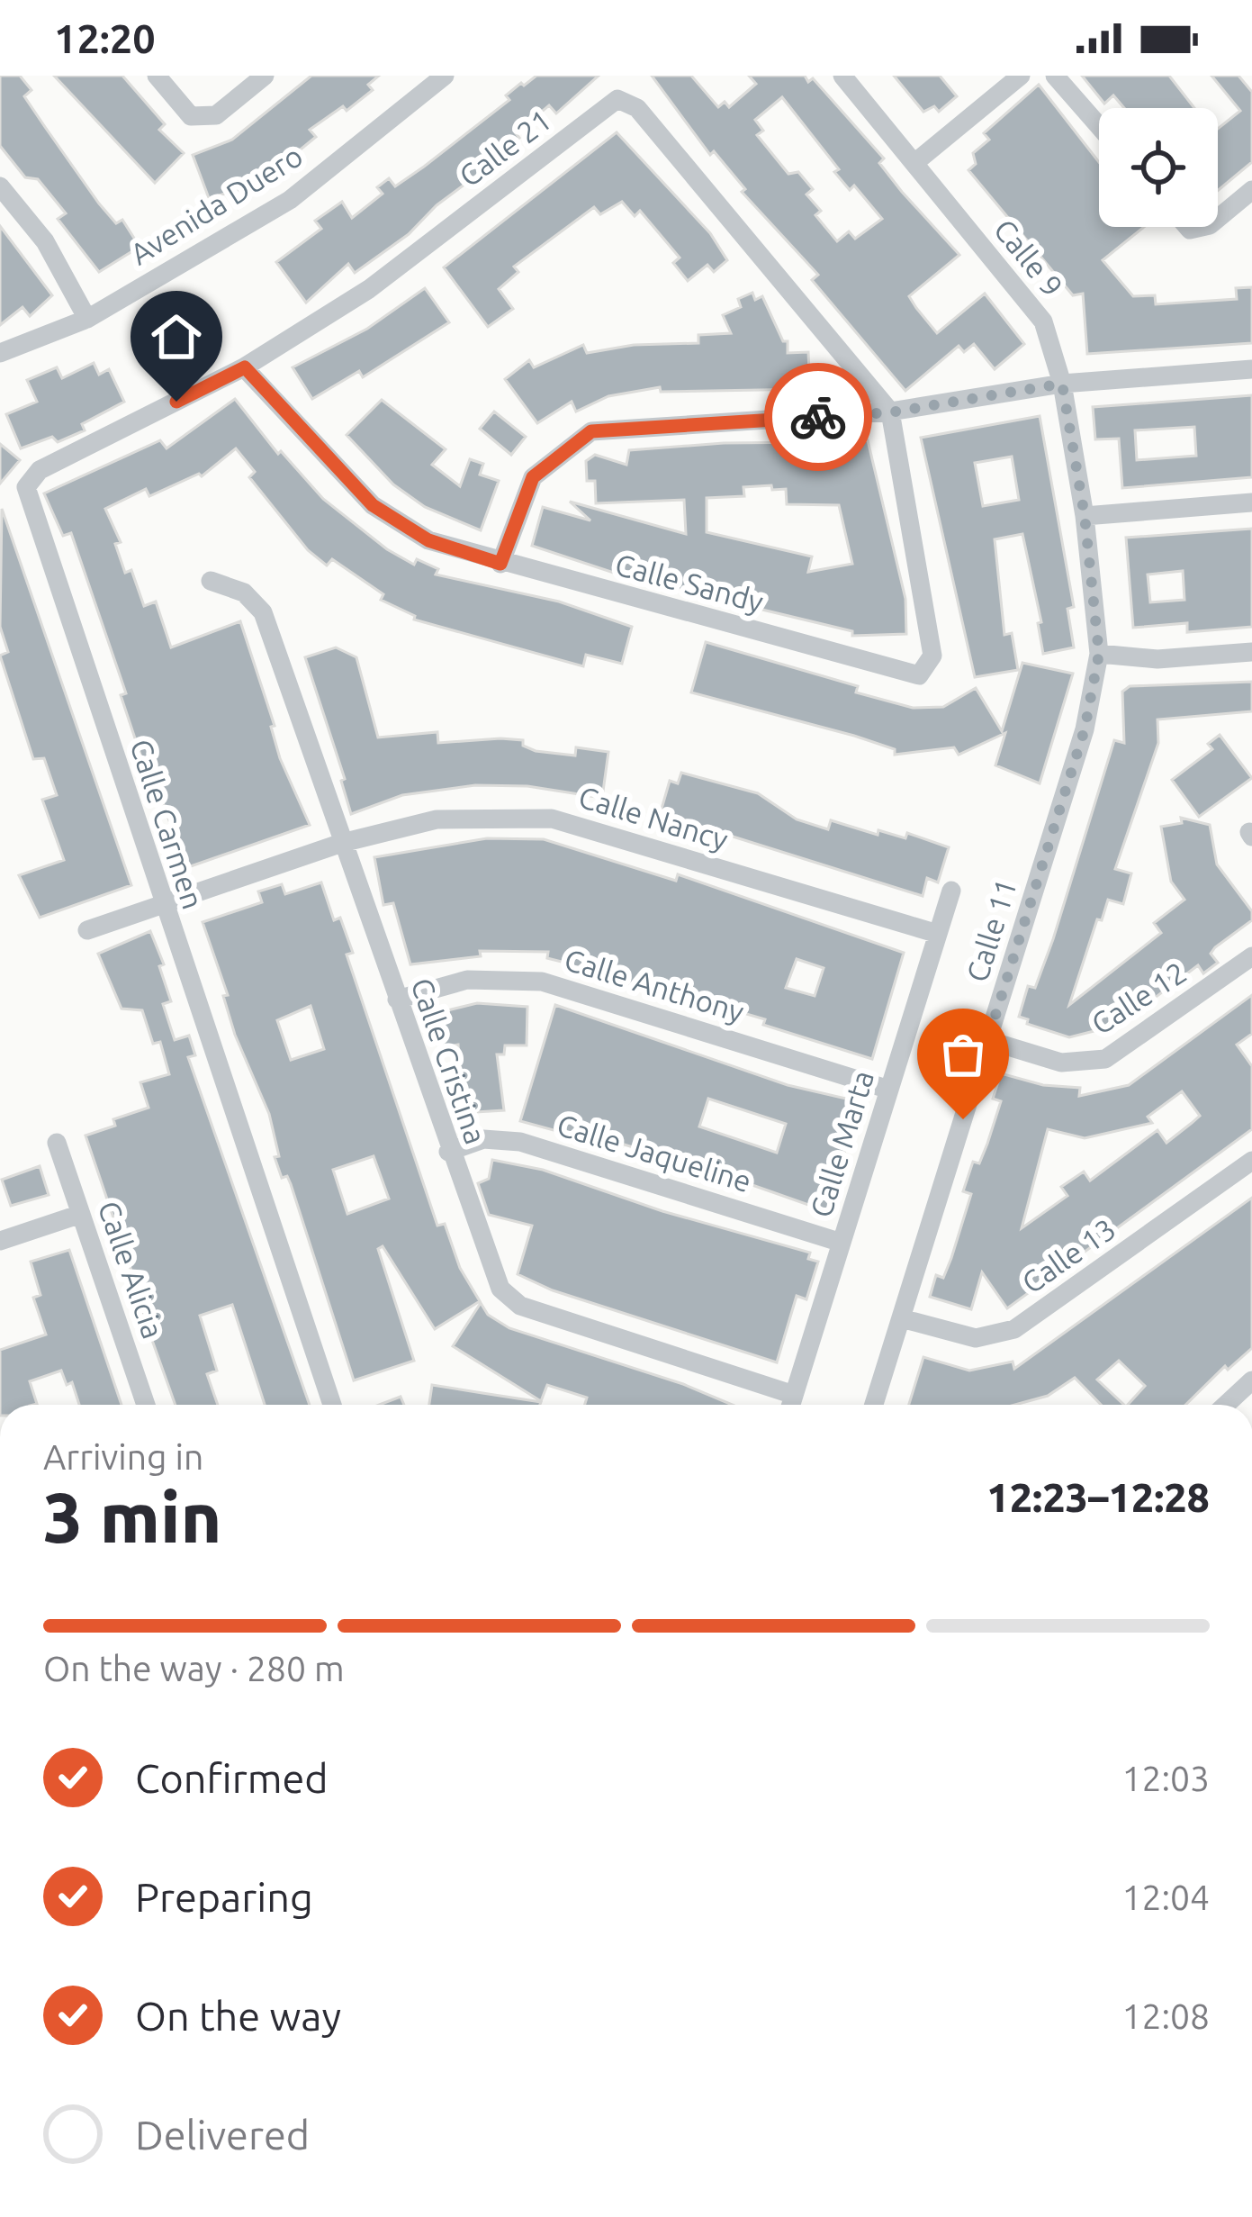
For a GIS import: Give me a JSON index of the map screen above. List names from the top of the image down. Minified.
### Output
{"streets":{"street":["Calle 21","Avenida Duero","Calle 9","Calle Sandy","Calle Nancy","Calle Carmen","Calle 11","Calle Anthony","Calle 12","Calle Cristina","Calle Marta","Calle Jaqueline","Calle 13","Calle Alicia"]},"crossings":[["Calle 21","Calle Sandy"],["Calle 21","Calle Carmen"],["Calle 9","Calle 11"],["Calle Sandy","Calle Carmen"],["Calle Nancy","Calle Carmen"],["Calle Nancy","Calle Cristina"],["Calle Nancy","Calle Marta"],["Calle 11","Calle 12"],["Calle 11","Calle 13"],["Calle Anthony","Calle Cristina"],["Calle Anthony","Calle Marta"],["Calle Cristina","Calle Marta"],["Calle Cristina","Calle Jaqueline"],["Calle Marta","Calle Jaqueline"]],"page":{"status":"12:20","heading":["3 min","Arriving in","12:23–12:28"],"bar":"On the way · 280 m","list":[["Confirmed","12:03"],["Preparing","12:04"],["On the way","12:08"],"Delivered"]}}
